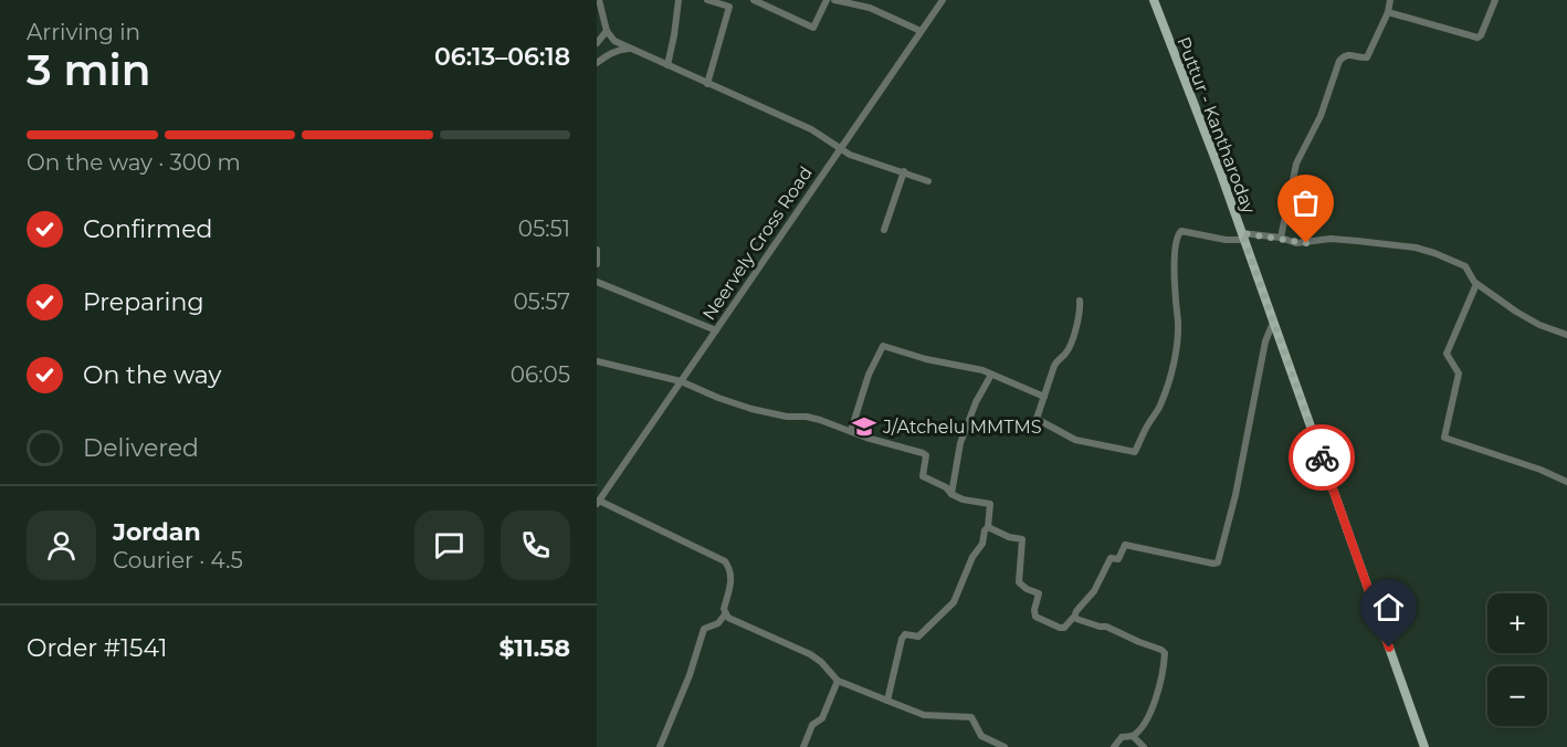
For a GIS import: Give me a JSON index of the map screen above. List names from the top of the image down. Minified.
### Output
{"streets":{"main road":["Puttur - Kantharoday"],"street":["Neervely Cross Road"]},"places":{"school or university":["J/Atchelu MMTMS"]},"page":{"heading":["3 min","Arriving in","06:13–06:18"],"panel":["Jordan","Courier · 4.5","Order #1541","$11.58"],"bar":"On the way · 300 m","list":[["Confirmed","05:51"],["Preparing","05:57"],["On the way","06:05"],"Delivered"],"map_buttons":["+","−"]}}
